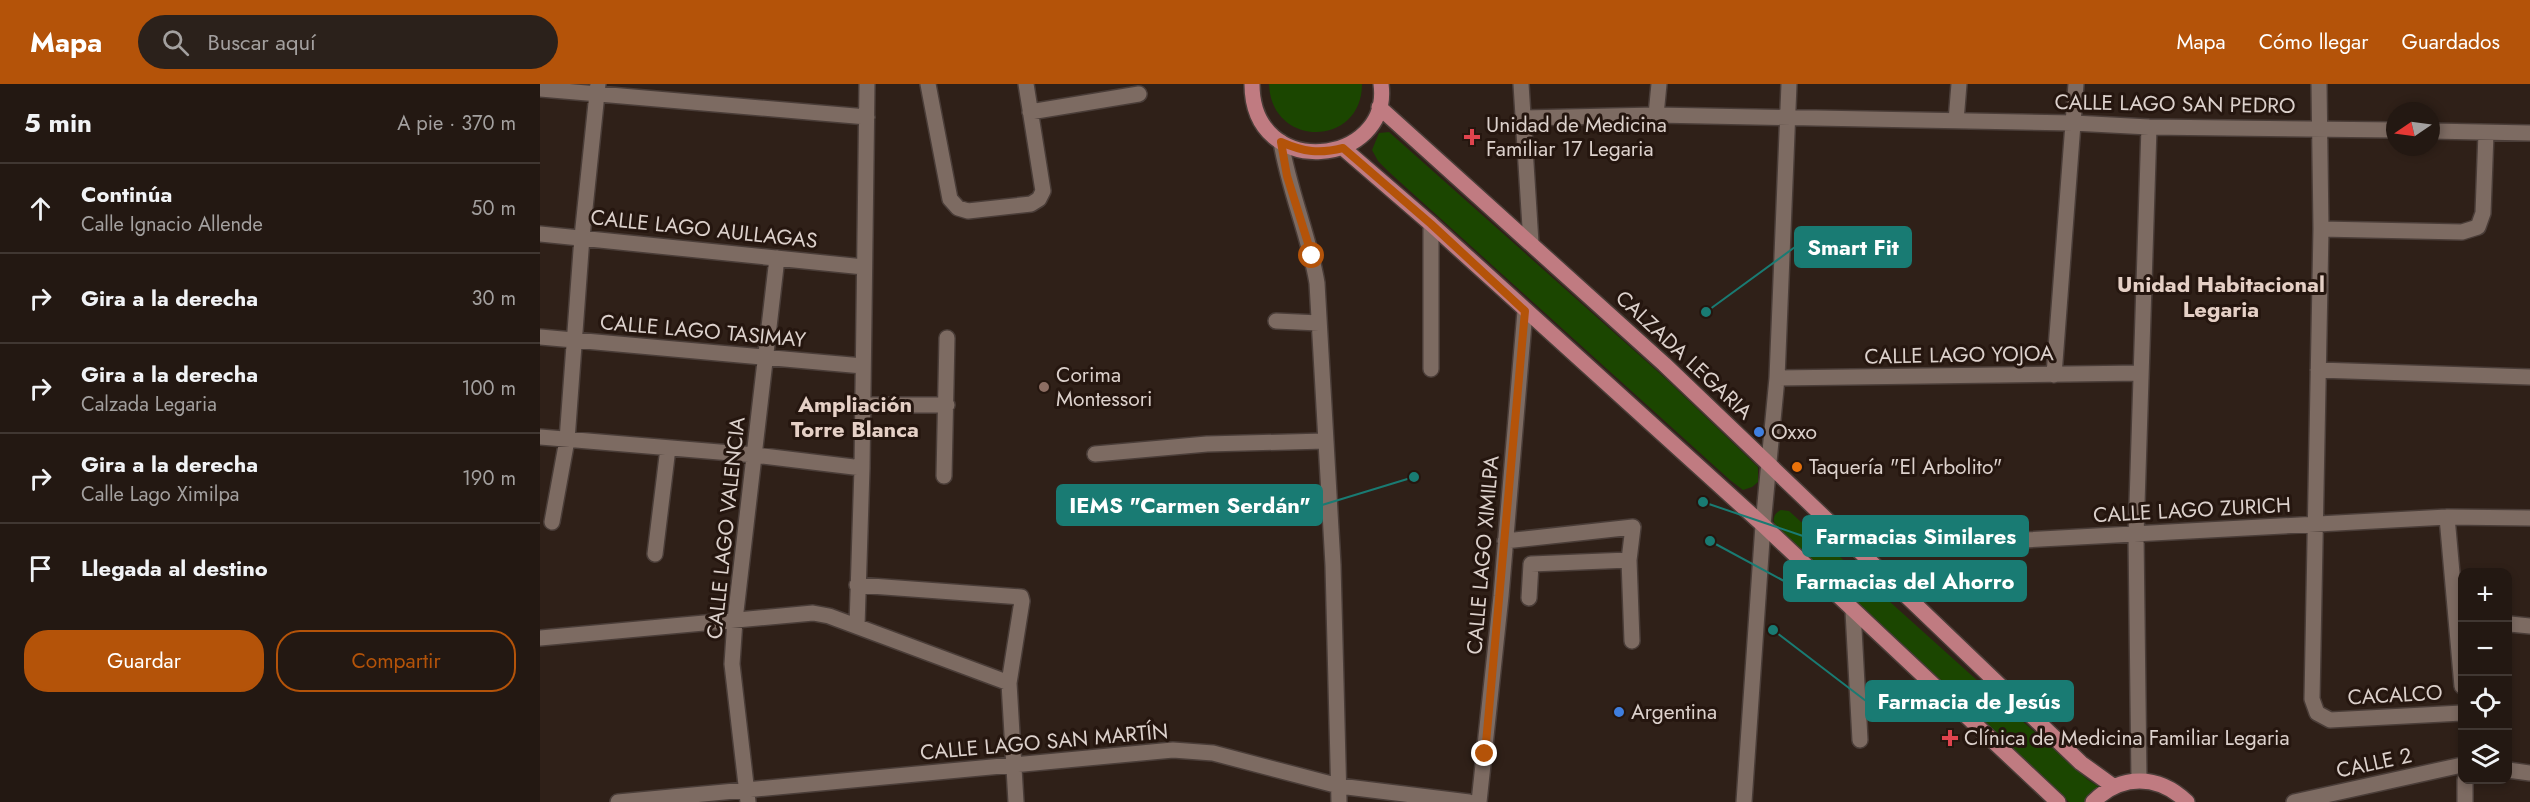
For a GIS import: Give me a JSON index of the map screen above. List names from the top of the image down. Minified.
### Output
{"streets":{"main road":["CALZADA LEGARIA"],"street":["CALLE LAGO SAN PEDRO","CALLE LAGO AULLAGAS","CALLE LAGO TASIMAY","CALLE LAGO YOJOA","CALLE LAGO ZURICH","CALLE LAGO VALENCIA","CALLE LAGO XIMILPA","CACALCO","CALLE LAGO SAN MARTÍN","CALLE 2"]},"crossings":[["CALLE LAGO AULLAGAS","CALLE LAGO VALENCIA"],["CALLE LAGO TASIMAY","CALLE LAGO VALENCIA"],["CALZADA LEGARIA","CALLE LAGO ZURICH"],["CALLE LAGO ZURICH","CACALCO"],["CALLE LAGO VALENCIA","CALLE LAGO SAN MARTÍN"]],"districts":["Unidad Habitacional Legaria","Ampliación Torre Blanca"],"places":{"health":["Unidad de Medicina Familiar 17 Legaria","Clínica de Medicina Familiar Legaria"],"other":["Smart Fit","Corima Montessori","Oxxo","Taquería \"El Arbolito\"","IEMS \"Carmen Serdán\"","Farmacias Similares","Farmacias del Ahorro","Farmacia de Jesús","Argentina"]},"north":"left","page":{"header":"Mapa","search":"Buscar aquí","nav":["Mapa","Cómo llegar","Guardados"],"heading":["5 min","A pie · 370 m"],"list":[["Continúa","Calle Ignacio Allende","50 m"],["Gira a la derecha","30 m"],["Gira a la derecha","Calzada Legaria","100 m"],["Gira a la derecha","Calle Lago Ximilpa","190 m"],"Llegada al destino"],"map_buttons":["+","−"],"buttons":["Guardar","Compartir"]}}
